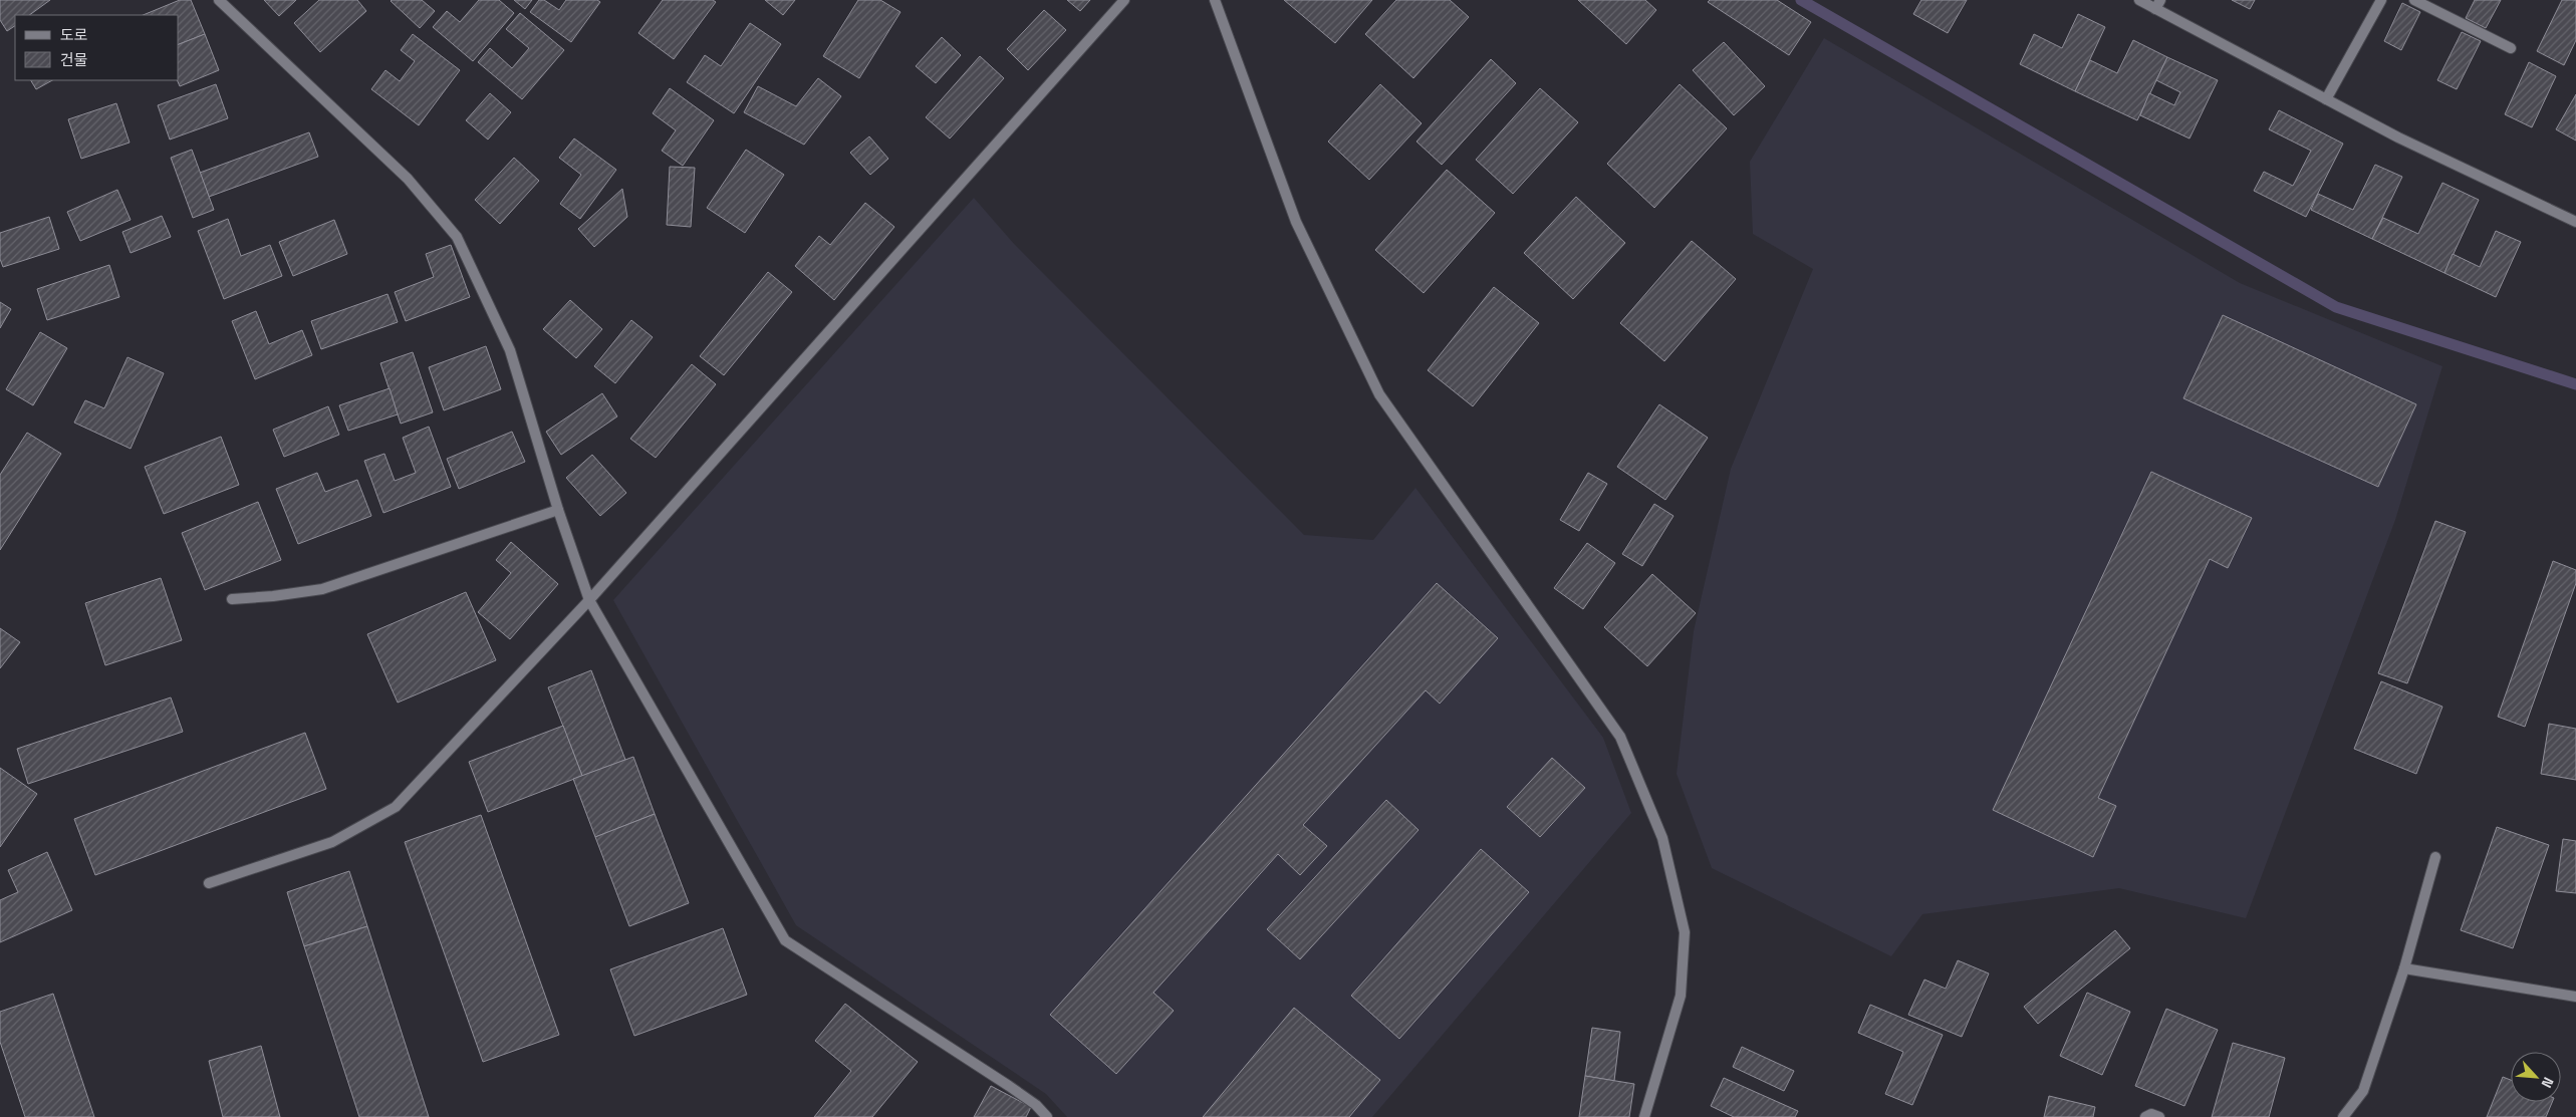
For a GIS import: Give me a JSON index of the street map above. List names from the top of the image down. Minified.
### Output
{"legend":["도로","건물"],"north":"bottom right"}
